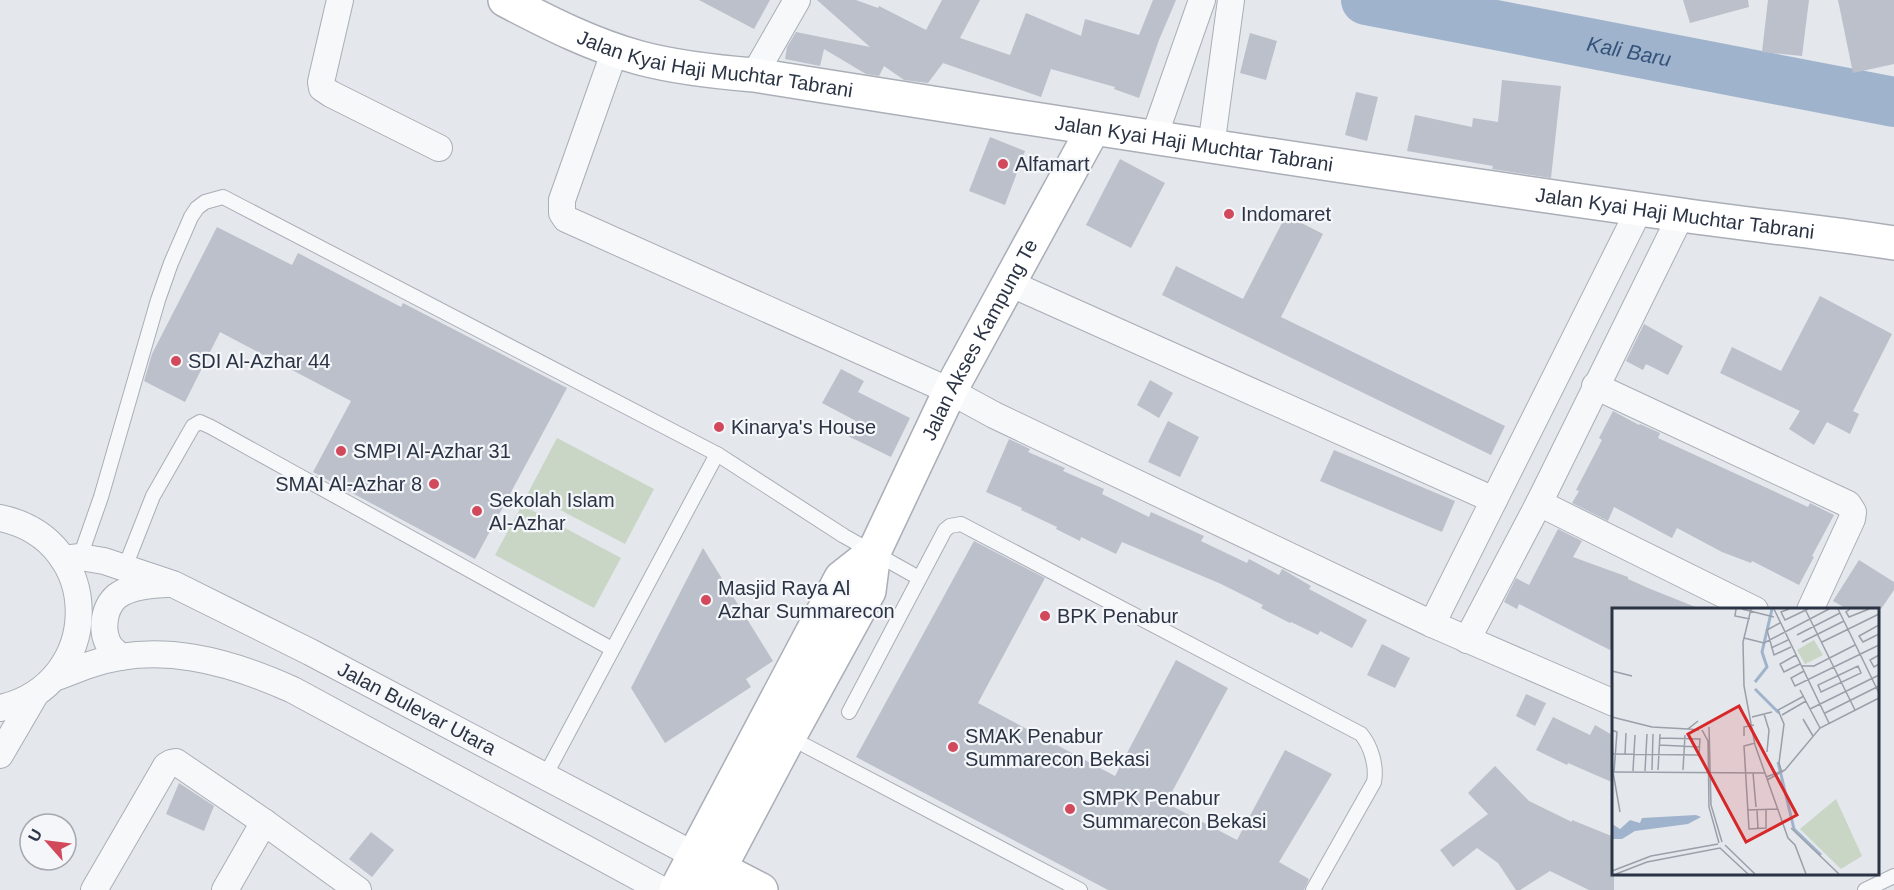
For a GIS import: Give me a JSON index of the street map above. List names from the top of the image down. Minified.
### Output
{"streets":{"street":["Jalan Kyai Haji Muchtar Tabrani","Jalan Akses Kampung Te","Jalan Bulevar Utara"]},"crossings":[["Jalan Kyai Haji Muchtar Tabrani","Jalan Akses Kampung Te"],["Jalan Akses Kampung Te","Jalan Bulevar Utara"]],"water":["Kali Baru"],"places":["Alfamart","Indomaret","SDI Al-Azhar 44","Kinarya's House","SMPI Al-Azhar 31","SMAI Al-Azhar 8","Sekolah Islam Al-Azhar","Masjid Raya Al Azhar Summarecon","BPK Penabur","SMAK Penabur Summarecon Bekasi","SMPK Penabur Summarecon Bekasi"],"north":"top left"}
